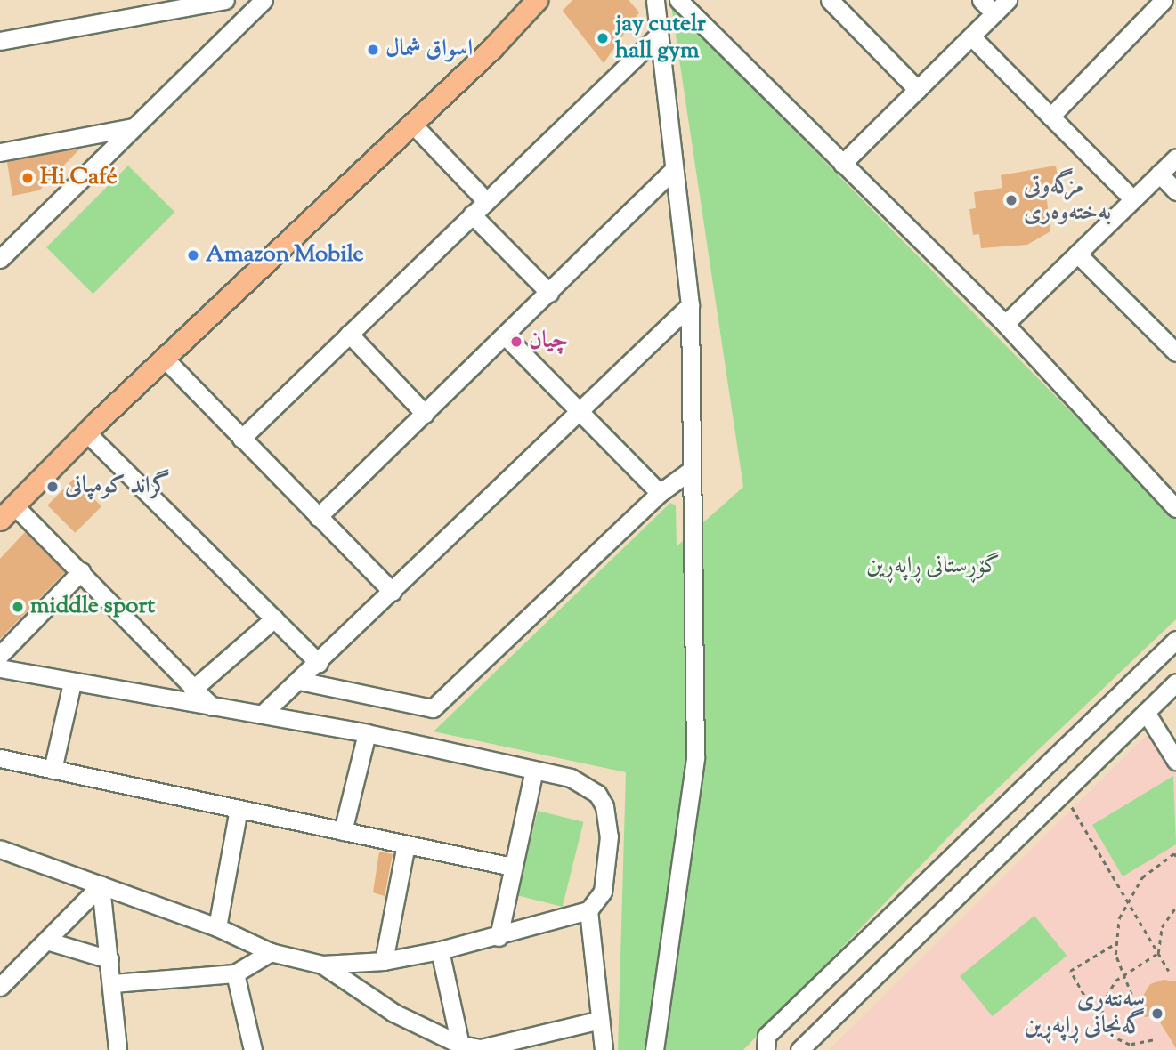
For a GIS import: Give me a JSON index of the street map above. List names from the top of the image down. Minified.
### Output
{"parks":["گۆڕستانی ڕاپەڕین"],"places":["jay cutelr hall gym","اسواق شمال","Hi Café","مزگەوتی بەختەوەری","Amazon Mobile","چيان","گراند كومپانى","middle sport","سەنتەری گەنجانی ڕاپەڕین"]}
